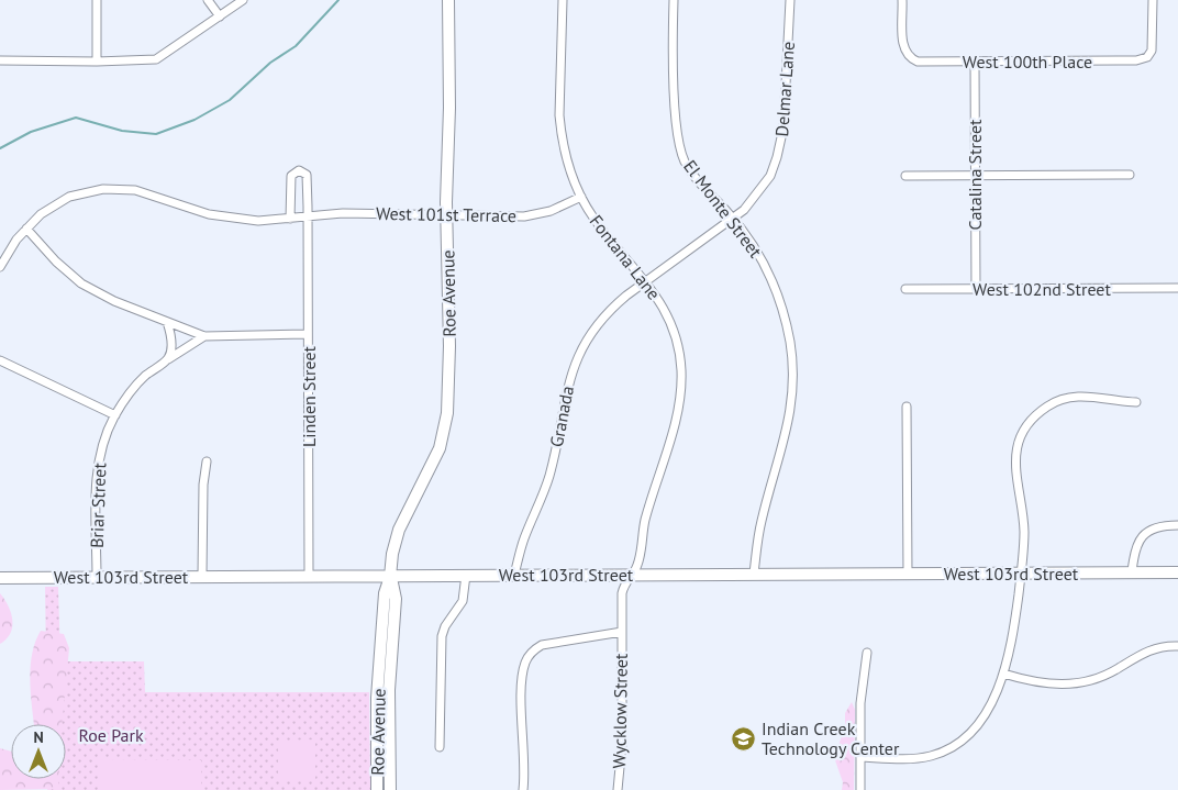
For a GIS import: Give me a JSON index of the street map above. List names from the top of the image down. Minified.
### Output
{"streets":{"main road":["Roe Avenue","West 103rd Street"],"street":["West 100th Place","Delmar Lane","Catalina Street","El Monte Street","West 101st Terrace","Fontana Lane","West 102nd Street","Linden Street","Granada","Briar Street","Wycklow Street"]},"crossings":[["West 100th Place","Catalina Street"],["Delmar Lane","El Monte Street"],["Delmar Lane","Fontana Lane"],["Delmar Lane","Granada"],["Catalina Street","West 102nd Street"],["El Monte Street","West 103rd Street"],["West 101st Terrace","Fontana Lane"],["West 101st Terrace","Roe Avenue"],["West 101st Terrace","Linden Street"],["Fontana Lane","Granada"],["Fontana Lane","West 103rd Street"],["Fontana Lane","Wycklow Street"],["Roe Avenue","West 103rd Street"],["Linden Street","West 103rd Street"],["Granada","West 103rd Street"],["Briar Street","West 103rd Street"],["West 103rd Street","Wycklow Street"]],"parks":["Roe Park"],"places":{"school or university":["Indian Creek Technology Center"]},"north":"top"}
